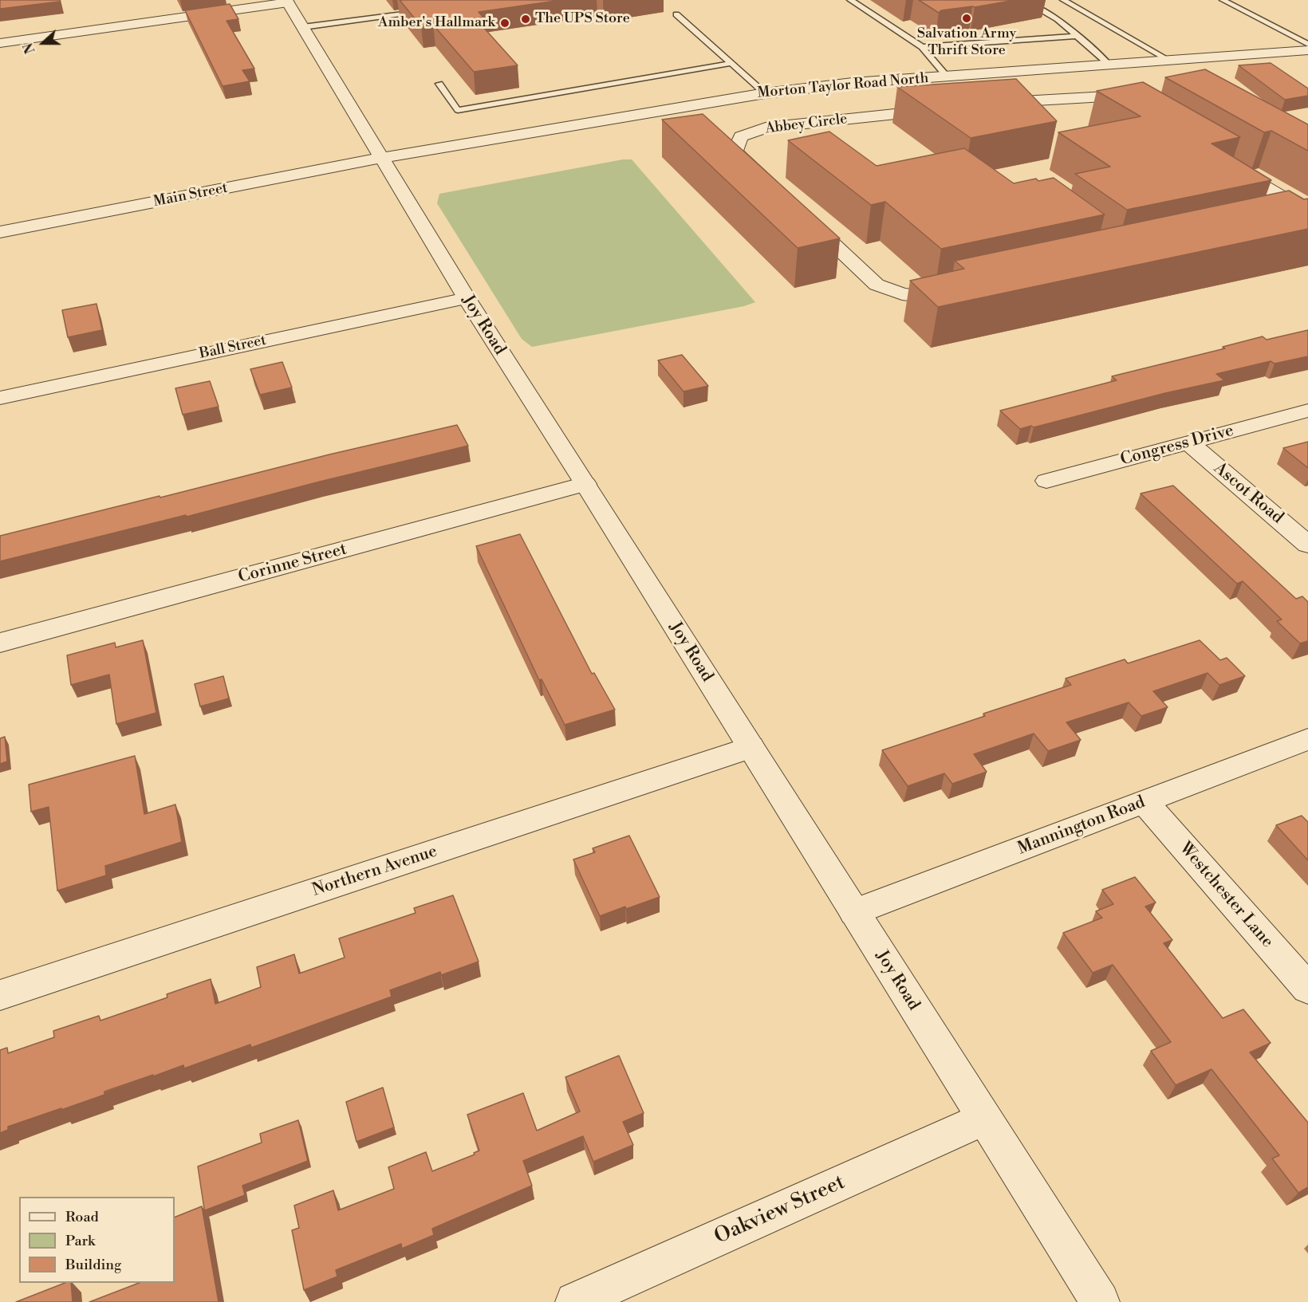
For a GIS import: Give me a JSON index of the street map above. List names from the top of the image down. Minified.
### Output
{"streets":{"street":["Morton Taylor Road North","Abbey Circle","Main Street","Joy Road","Ball Street","Congress Drive","Ascot Road","Corinne Street","Mannington Road","Northern Avenue","Westchester Lane","Oakview Street"]},"crossings":[["Morton Taylor Road North","Abbey Circle"],["Morton Taylor Road North","Main Street"],["Morton Taylor Road North","Joy Road"],["Main Street","Joy Road"],["Joy Road","Ball Street"],["Joy Road","Corinne Street"],["Joy Road","Mannington Road"],["Joy Road","Northern Avenue"],["Joy Road","Oakview Street"],["Congress Drive","Ascot Road"],["Mannington Road","Westchester Lane"]],"places":["Salvation Army Thrift Store","The UPS Store","Amber's Hallmark"],"legend":["Road","Park","Building"],"north":"left"}
